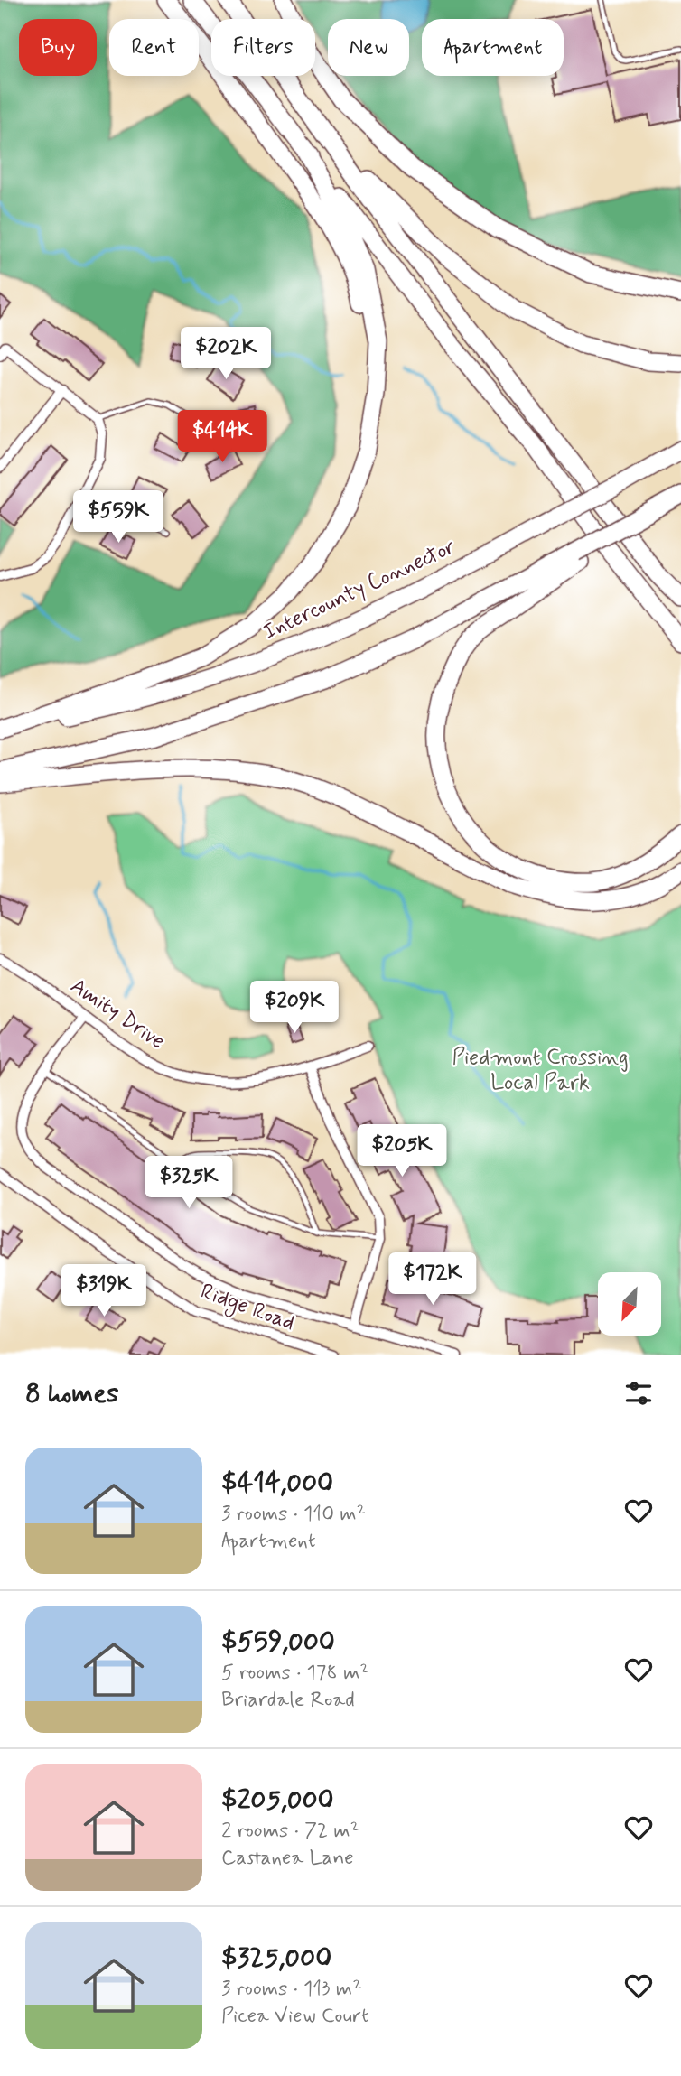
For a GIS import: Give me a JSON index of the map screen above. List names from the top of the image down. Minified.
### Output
{"streets":{"highway":["Intercounty Connector"],"street":["Amity Drive","Ridge Road"]},"parks":["Piedmont Crossing Local Park"],"north":"bottom left","page":{"chip":["Buy","Rent","Filters","New","Apartment"],"price":["$202K","$414K","$559K","$209K","$205K","$325K","$172K","$319K"],"heading":"8 homes","list":[{"name":"$414,000","note":"3 rooms · 110 m² · Apartment"},{"name":"$559,000","note":"5 rooms · 178 m² · Briardale Road"},{"name":"$205,000","note":"2 rooms · 72 m² · Castanea Lane"},{"name":"$325,000","note":"3 rooms · 113 m² · Picea View Court"}]}}
